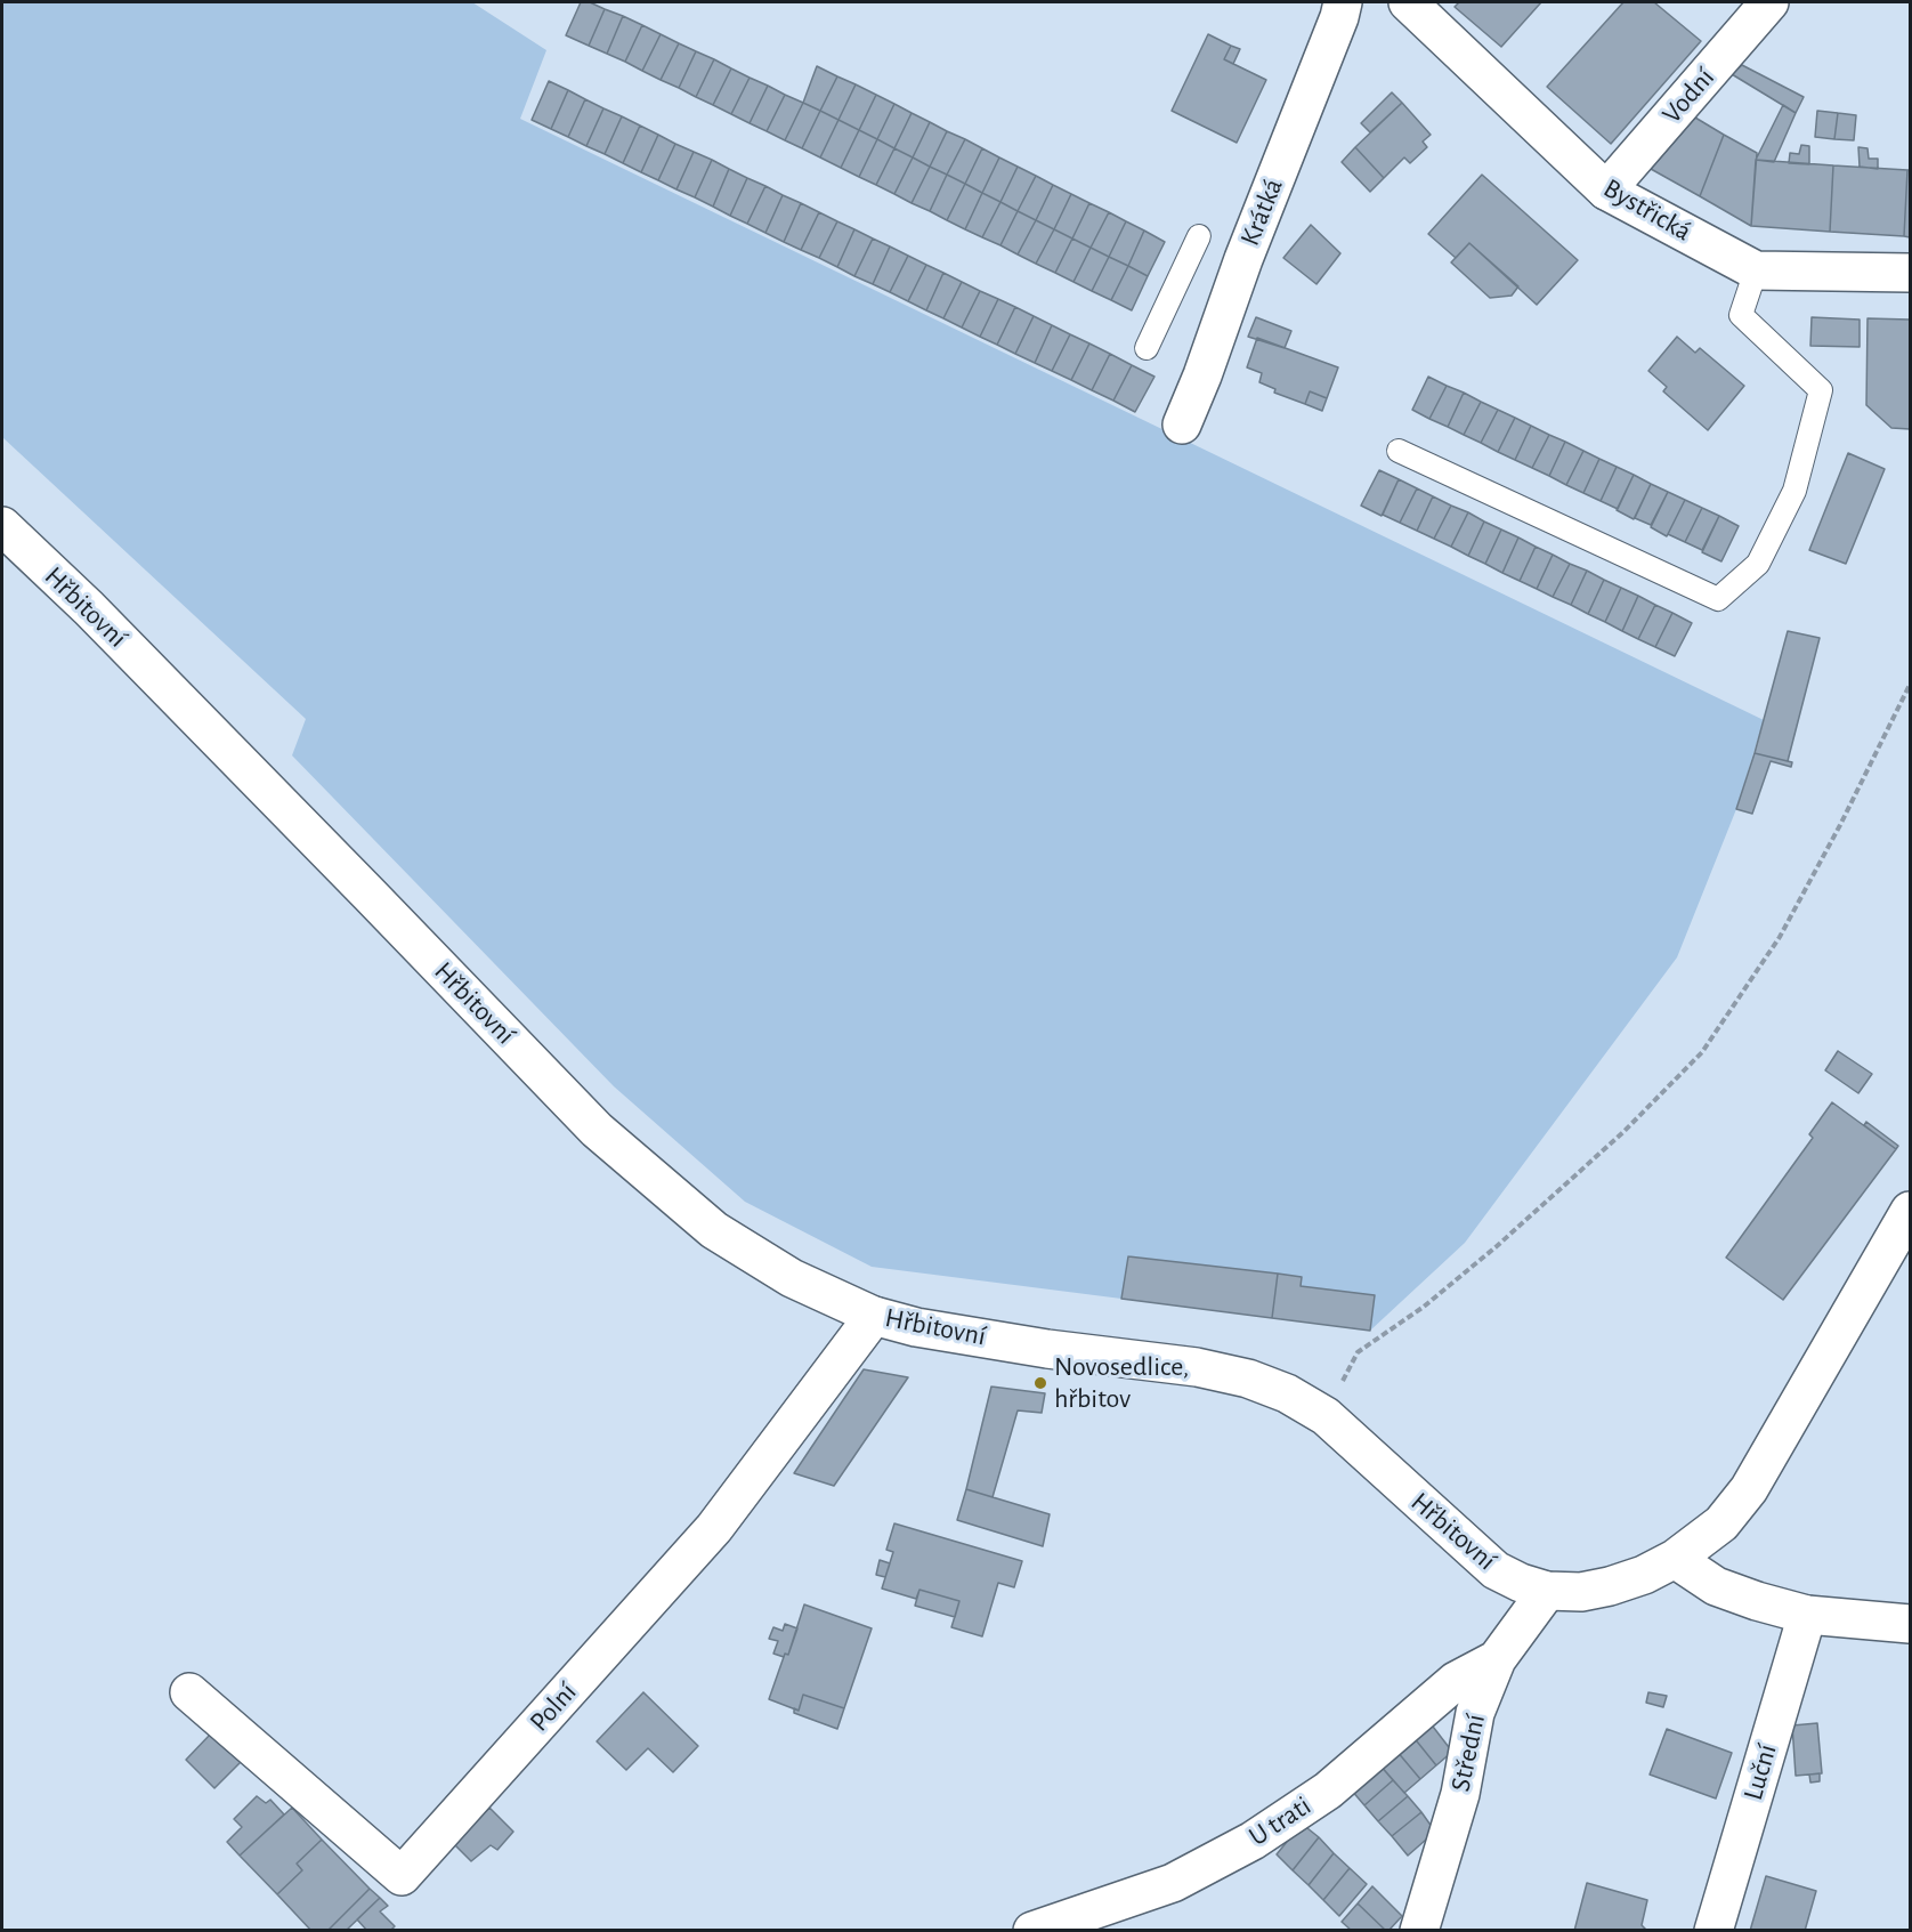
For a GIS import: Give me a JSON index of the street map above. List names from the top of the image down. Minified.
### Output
{"streets":{"street":["Vodní","Bystřická","Krátká","Hřbitovní","Polní","Střední","Luční","U trati"]},"crossings":[["Vodní","Bystřická"],["Hřbitovní","Polní"],["Hřbitovní","Střední"],["Střední","U trati"]],"places":["Novosedlice, hřbitov"]}
